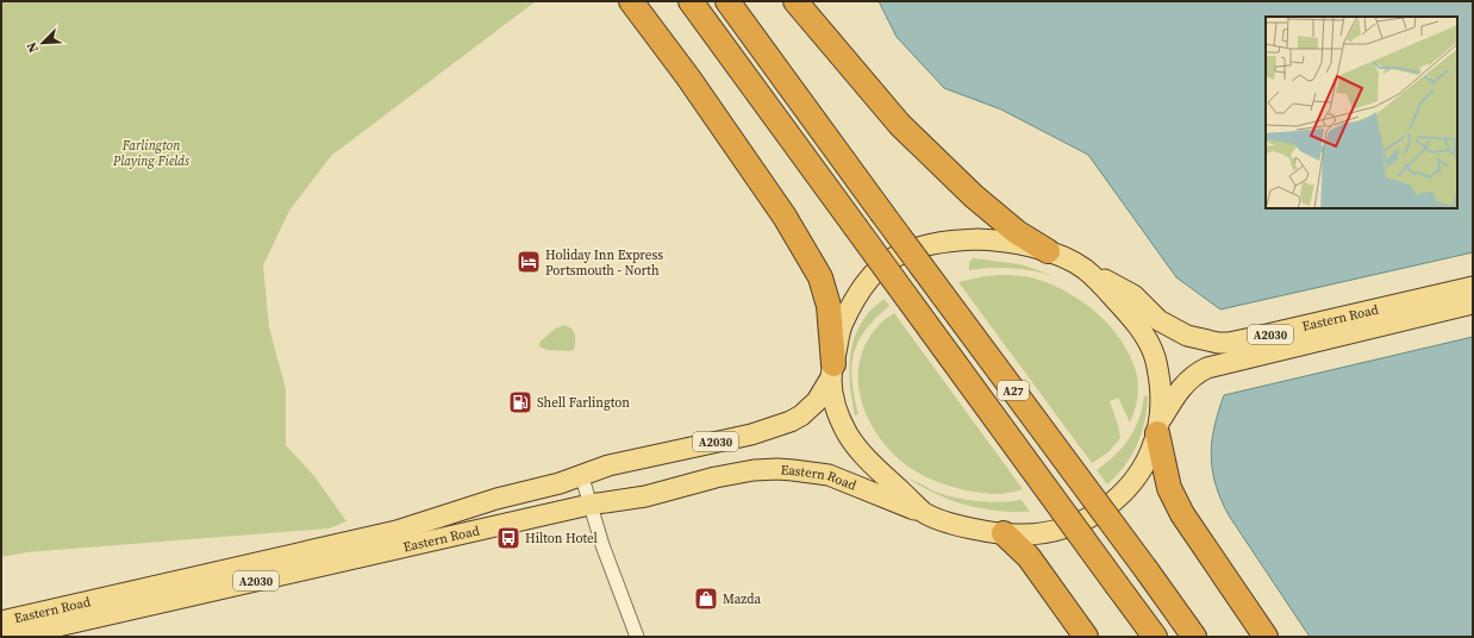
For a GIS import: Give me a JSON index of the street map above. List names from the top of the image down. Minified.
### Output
{"streets":{"highway":["A27"],"main road":["Eastern Road","A2030"]},"parks":["Farlington Playing Fields"],"places":{"hotel":["Holiday Inn Express Portsmouth - North"],"fuel station":["Shell Farlington"],"bus stop":["Hilton Hotel"],"shop":["Mazda"]},"north":"bottom left"}
